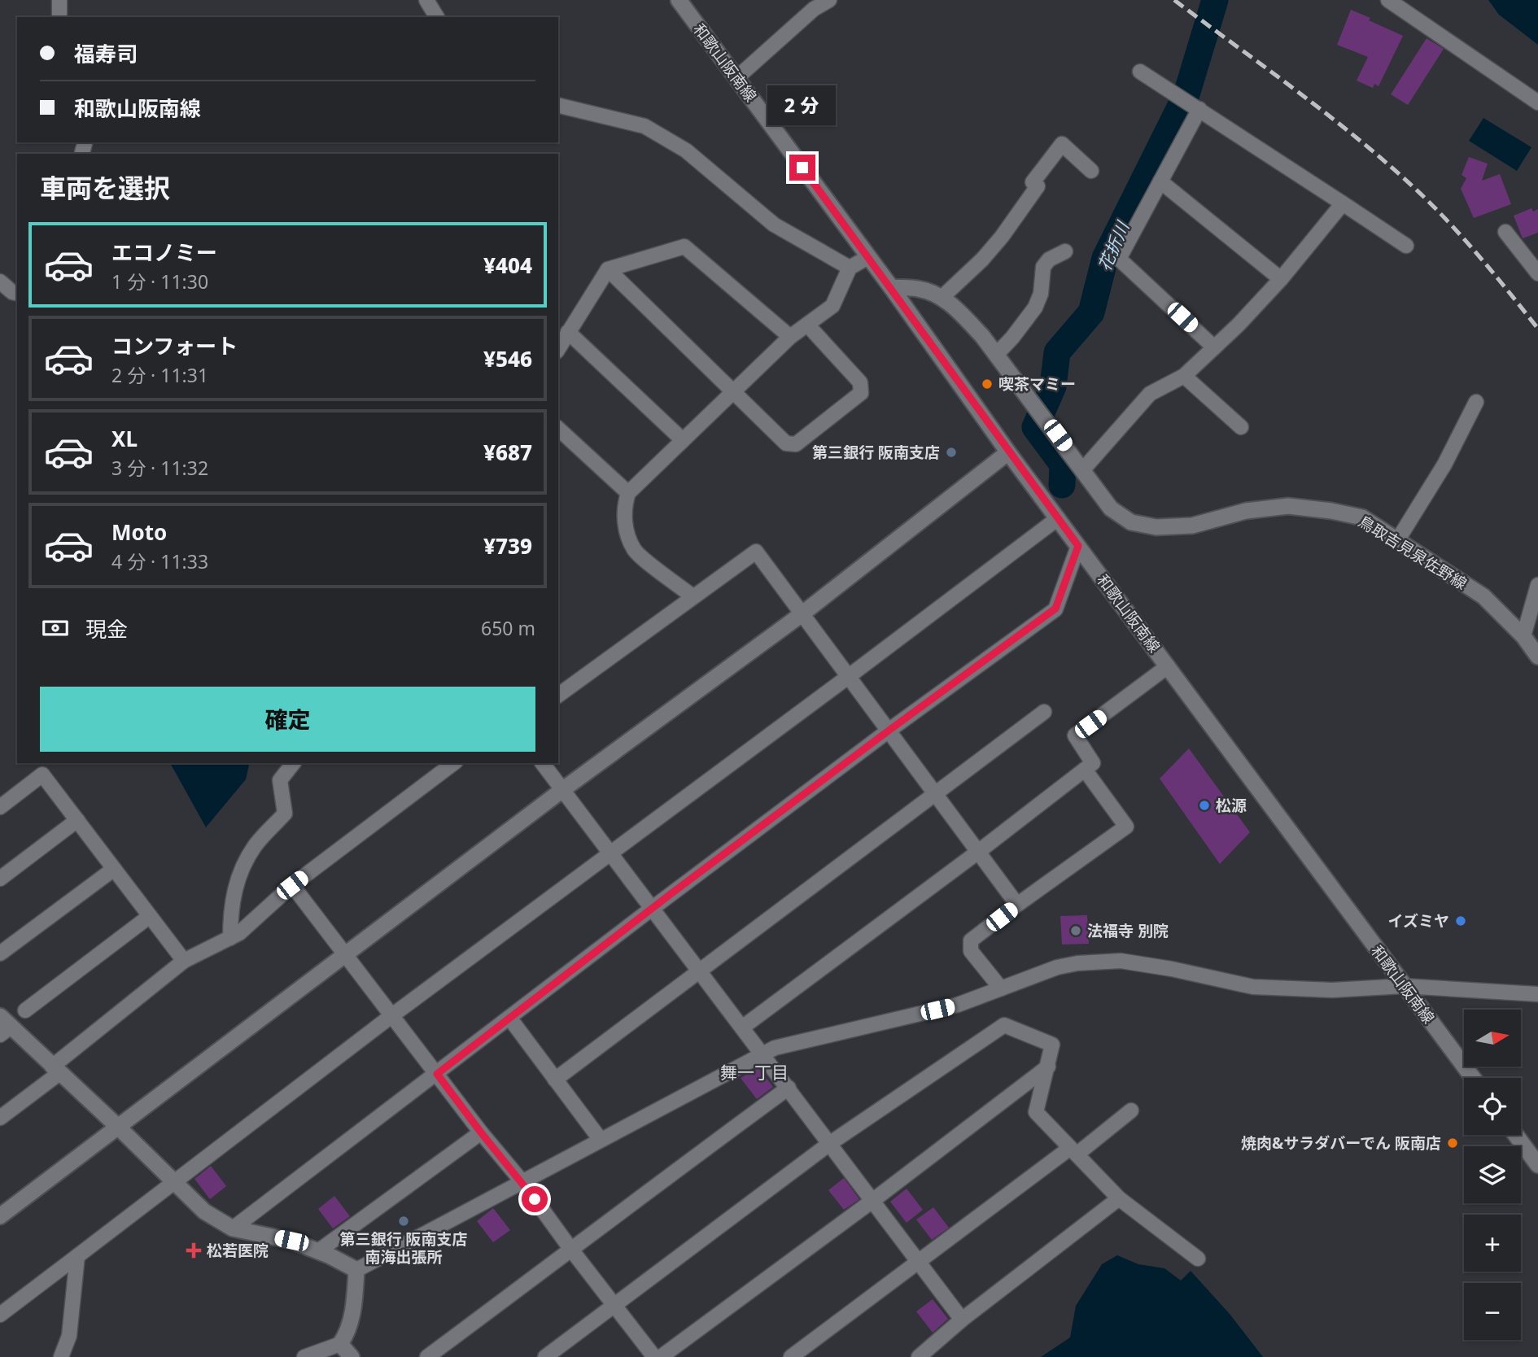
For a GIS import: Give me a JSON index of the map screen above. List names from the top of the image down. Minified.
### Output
{"streets":{"main road":["和歌山阪南線","鳥取吉見泉佐野線"]},"crossings":[["和歌山阪南線","鳥取吉見泉佐野線"]],"districts":["舞一丁目"],"water":["花折川"],"places":{"other":["喫茶マミー","第三銀行 阪南支店","松源","イズミヤ","法福寺 別院","焼肉&サラダバーでん 阪南店","第三銀行 阪南支店 南海出張所"],"health":["松若医院"]},"north":"right","page":{"banner":["福寿司","和歌山阪南線"],"bubble":"2 分","heading":"車両を選択","list":[{"name":"エコノミー","note":"1 分 · 11:30","value":"¥404"},{"name":"コンフォート","note":"2 分 · 11:31","value":"¥546"},{"name":"XL","note":"3 分 · 11:32","value":"¥687"},{"name":"Moto","note":"4 分 · 11:33","value":"¥739"}],"pay":["現金","650 m"],"buttons":"確定","map_buttons":["+","−"]}}
